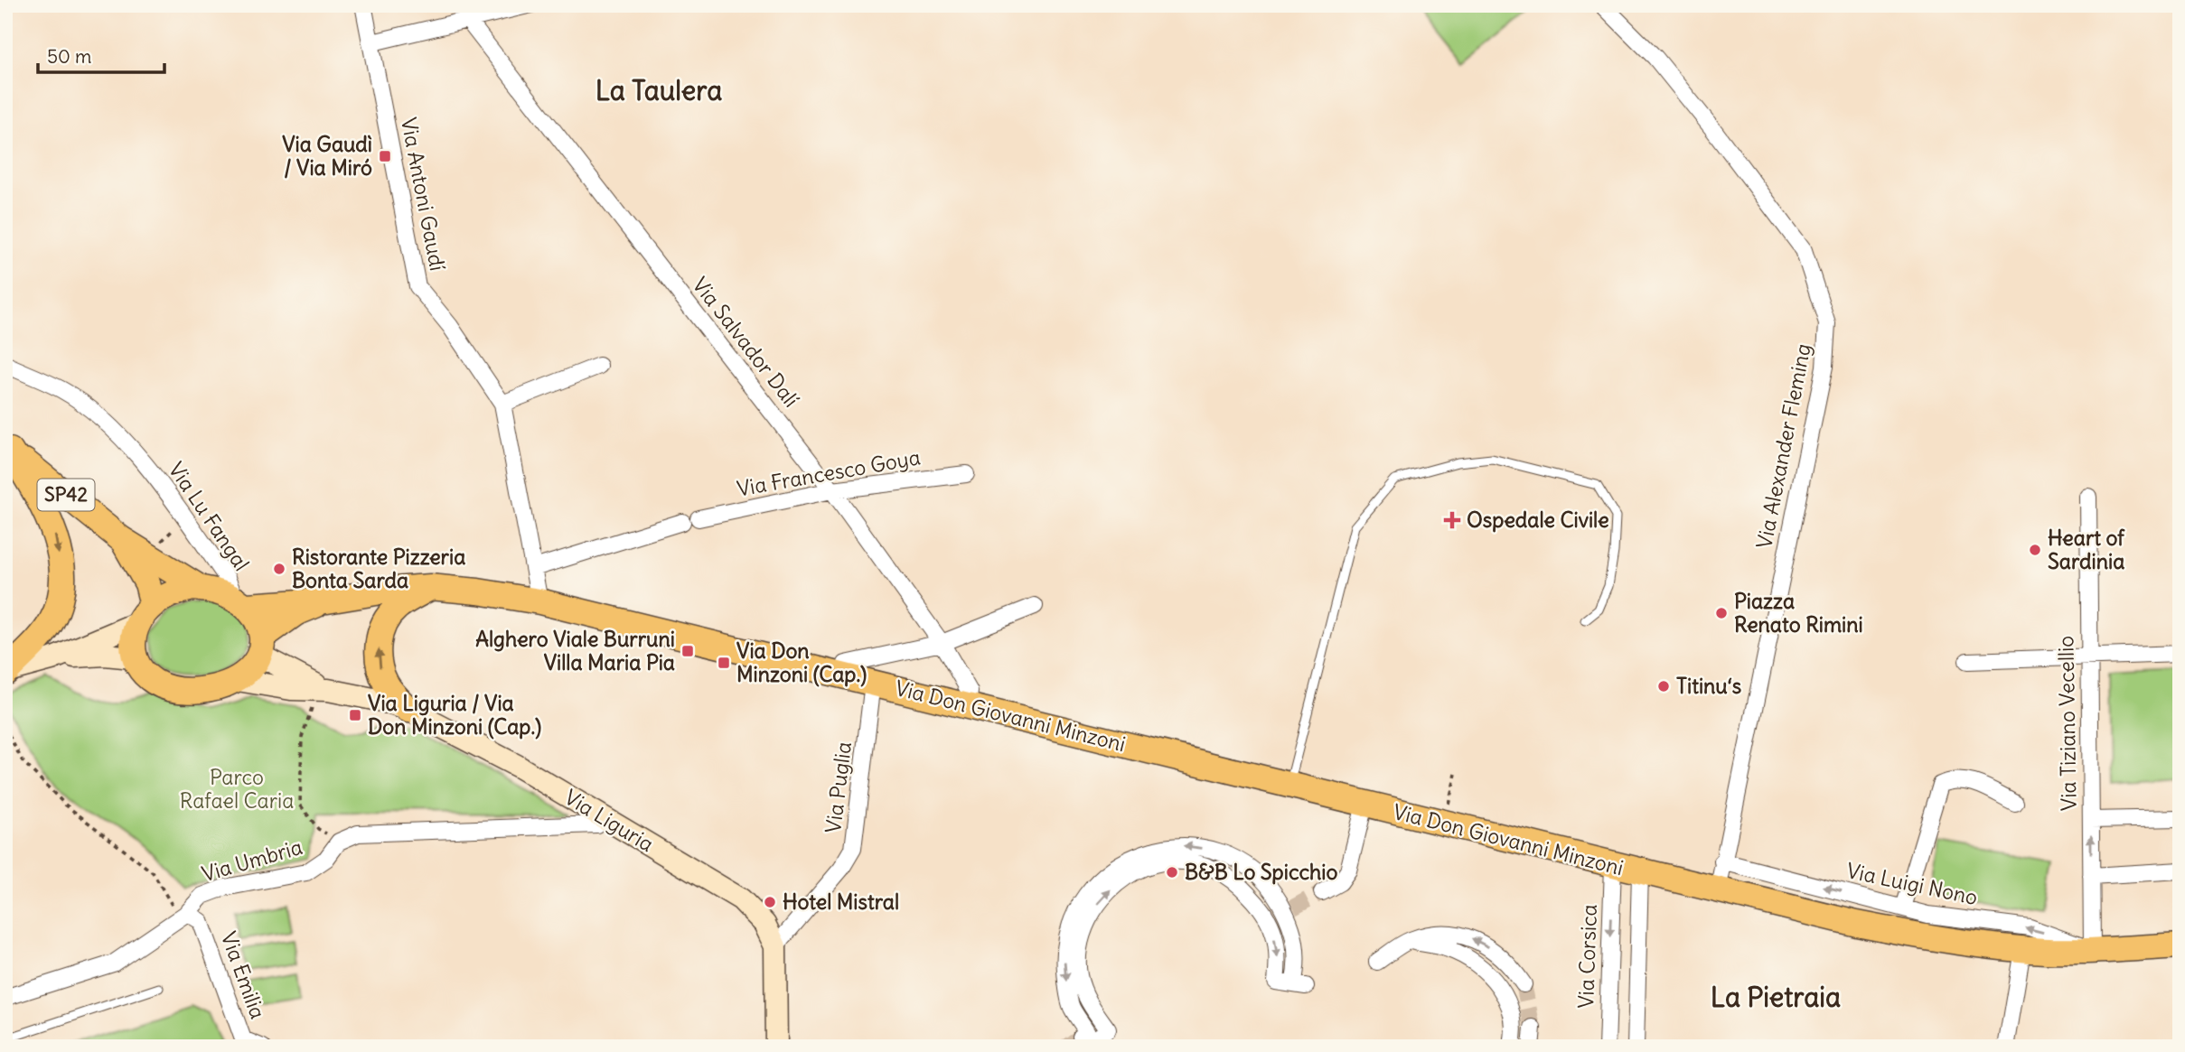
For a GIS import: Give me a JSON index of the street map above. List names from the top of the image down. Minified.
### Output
{"streets":{"main road":["SP42","Via Don Giovanni Minzoni"],"street":["Via Antoni Gaudí","Via Salvador Dalí","Via Alexander Fleming","Via Francesco Goya","Via Lu Fangal","Via Tiziano Vecellio","Via Puglia","Via Liguria","Via Umbria","Via Luigi Nono","Via Corsica","Via Emilia"]},"crossings":[["Via Antoni Gaudí","Via Francesco Goya"],["Via Antoni Gaudí","Via Don Giovanni Minzoni"],["Via Salvador Dalí","Via Francesco Goya"],["Via Salvador Dalí","Via Don Giovanni Minzoni"],["Via Alexander Fleming","Via Don Giovanni Minzoni"],["Via Alexander Fleming","Via Luigi Nono"],["SP42","Via Lu Fangal"],["SP42","Via Don Giovanni Minzoni"],["SP42","Via Liguria"],["Via Lu Fangal","Via Don Giovanni Minzoni"],["Via Lu Fangal","Via Liguria"],["Via Don Giovanni Minzoni","Via Tiziano Vecellio"],["Via Don Giovanni Minzoni","Via Puglia"],["Via Don Giovanni Minzoni","Via Liguria"],["Via Don Giovanni Minzoni","Via Luigi Nono"],["Via Don Giovanni Minzoni","Via Corsica"],["Via Tiziano Vecellio","Via Luigi Nono"],["Via Puglia","Via Liguria"],["Via Liguria","Via Umbria"],["Via Umbria","Via Emilia"]],"one_way":["Via Luigi Nono"],"districts":["La Taulera","La Pietraia"],"parks":["Parco Rafael Caria"],"places":{"transit":["Via Gaudì / Via Miró","Alghero Viale Burruni Villa Maria Pia","Via Don Minzoni (Cap.)","Via Liguria / Via Don Minzoni (Cap.)"],"health":["Ospedale Civile"],"other":["Heart of Sardinia","Ristorante Pizzeria Bonta Sarda","Piazza Renato Rimini","Titinu‘s","B&B Lo Spicchio","Hotel Mistral"]},"scale_bar":"50 m"}
